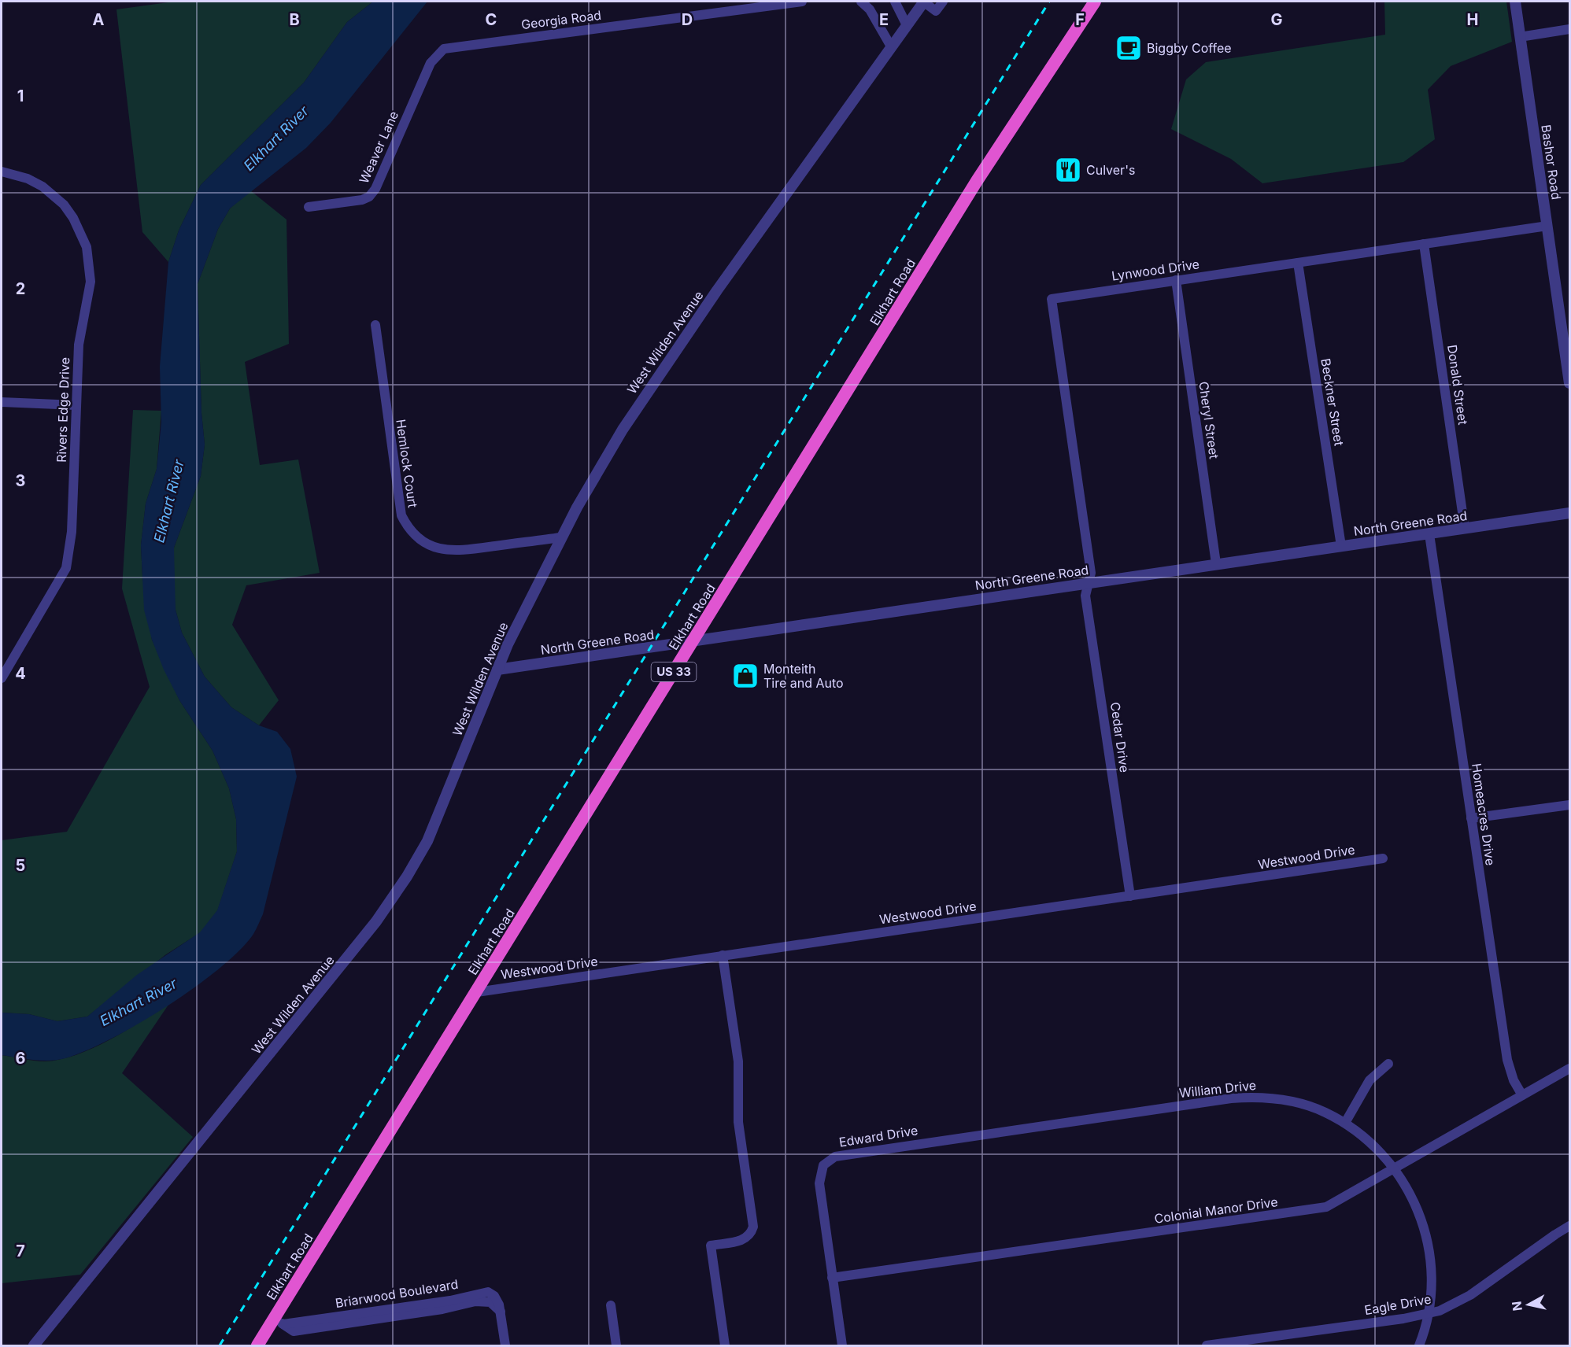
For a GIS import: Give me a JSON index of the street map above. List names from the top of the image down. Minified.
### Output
{"streets":{"highway":["Elkhart Road","US 33"],"street":["Georgia Road","Weaver Lane","Bashor Road","Lynwood Drive","West Wilden Avenue","Donald Street","Beckner Street","Rivers Edge Drive","Cheryl Street","Hemlock Court","North Greene Road","Cedar Drive","Homeacres Drive","Westwood Drive","William Drive","Edward Drive","Colonial Manor Drive","Briarwood Boulevard","Eagle Drive"]},"crossings":[["Georgia Road","Weaver Lane"],["Bashor Road","Lynwood Drive"],["Lynwood Drive","Donald Street"],["Lynwood Drive","Beckner Street"],["Lynwood Drive","Cheryl Street"],["Lynwood Drive","North Greene Road"],["Lynwood Drive","Cedar Drive"],["Elkhart Road","North Greene Road"],["Elkhart Road","Westwood Drive"],["Elkhart Road","Briarwood Boulevard"],["West Wilden Avenue","Hemlock Court"],["West Wilden Avenue","North Greene Road"],["Donald Street","North Greene Road"],["Beckner Street","North Greene Road"],["Cheryl Street","North Greene Road"],["North Greene Road","Cedar Drive"],["North Greene Road","Homeacres Drive"],["Cedar Drive","Westwood Drive"],["Homeacres Drive","Colonial Manor Drive"],["William Drive","Edward Drive"],["William Drive","Colonial Manor Drive"],["William Drive","Eagle Drive"],["Edward Drive","Colonial Manor Drive"]],"water":["Elkhart River"],"places":{"cafe":["Biggby Coffee"],"restaurant":["Culver's"],"shop":["Monteith Tire and Auto"]},"north":"left","grid":{"columns":["A","B","C","D","E","F","G","H"],"rows":["1","2","3","4","5","6","7"]}}
